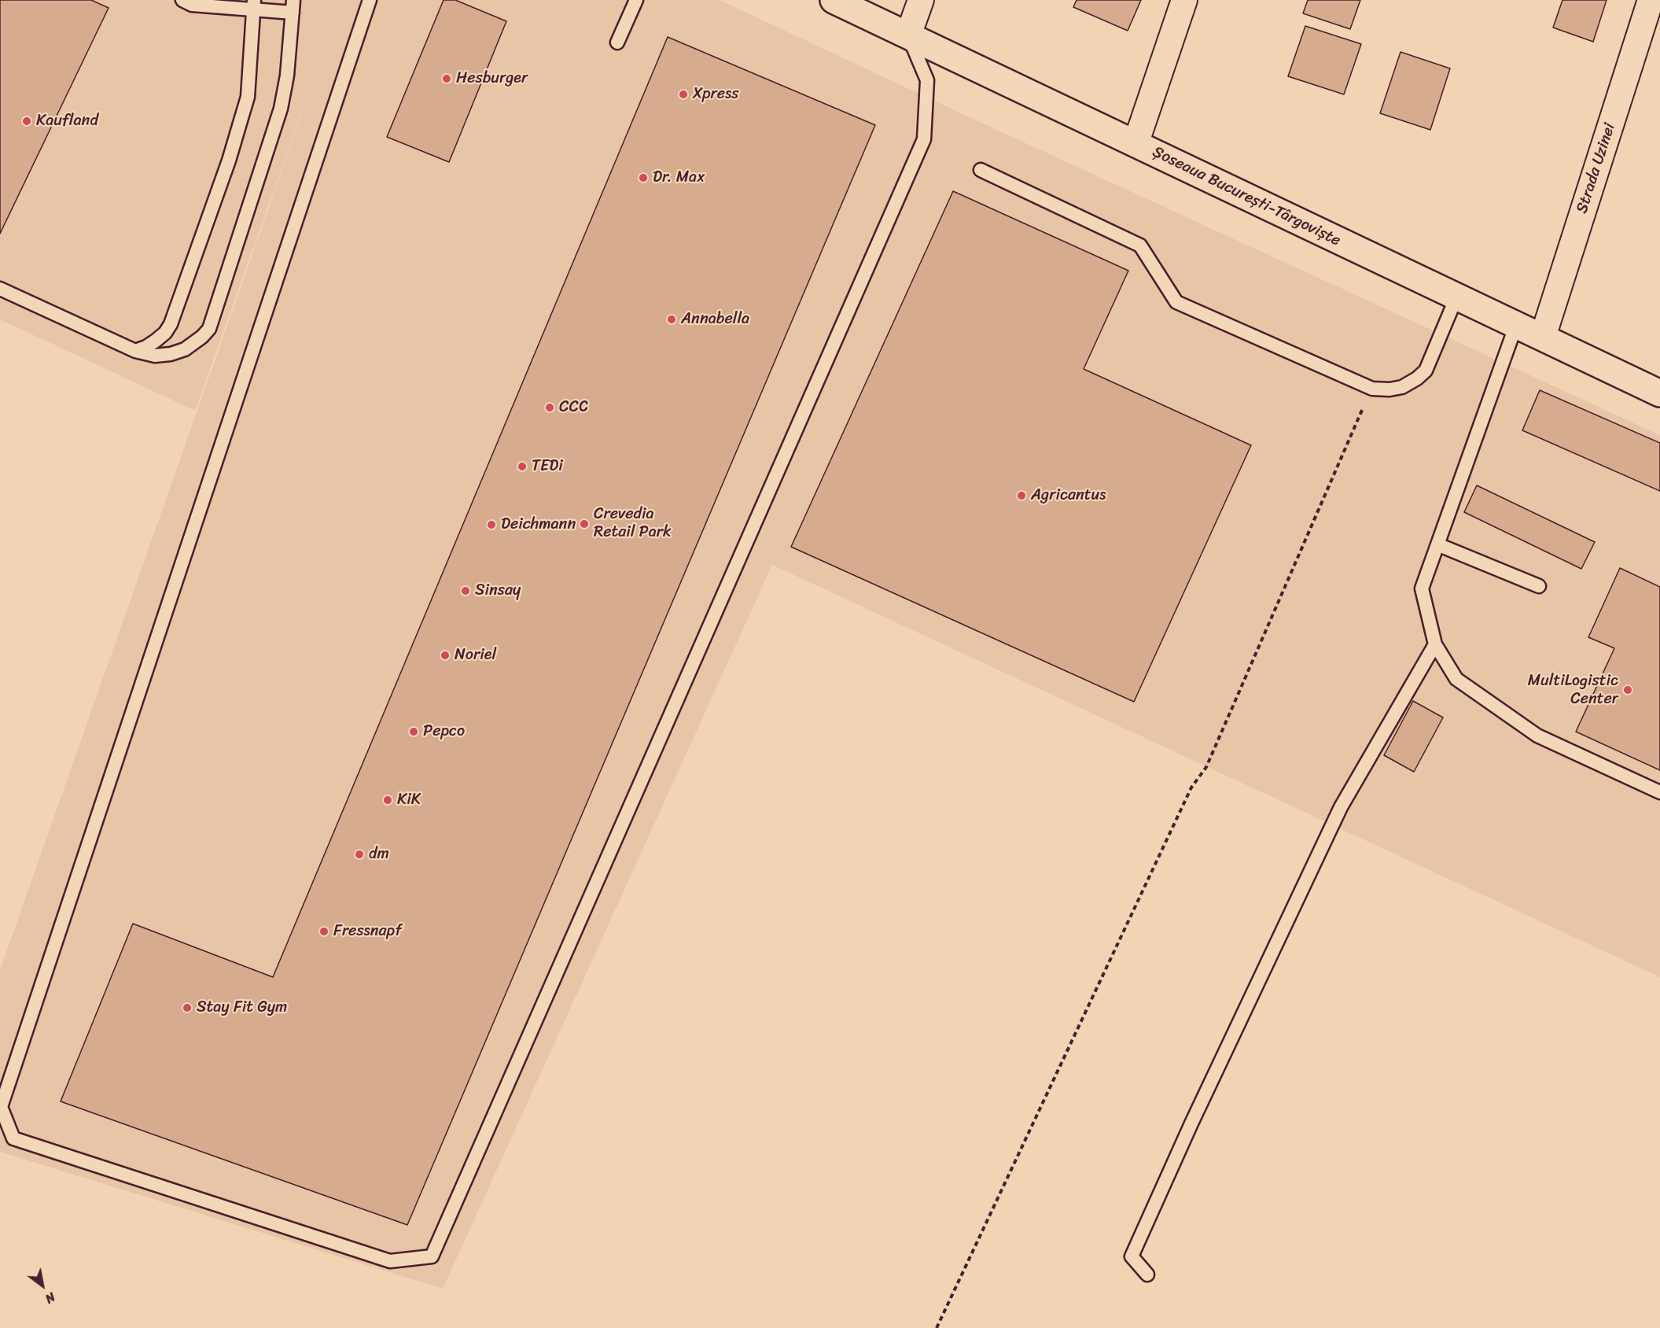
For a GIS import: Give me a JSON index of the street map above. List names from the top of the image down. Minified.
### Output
{"streets":{"main road":["Șoseaua București-Târgoviște"],"street":["Strada Uzinei"]},"crossings":[["Strada Uzinei","Șoseaua București-Târgoviște"]],"places":["Hesburger","Xpress","Kaufland","Dr. Max","Annabella","CCC","TEDi","Agricantus","Crevedia Retail Park","Deichmann","Sinsay","Noriel","MultiLogistic Center","Pepco","KiK","dm","Fressnapf","Stay Fit Gym"],"north":"bottom right"}
